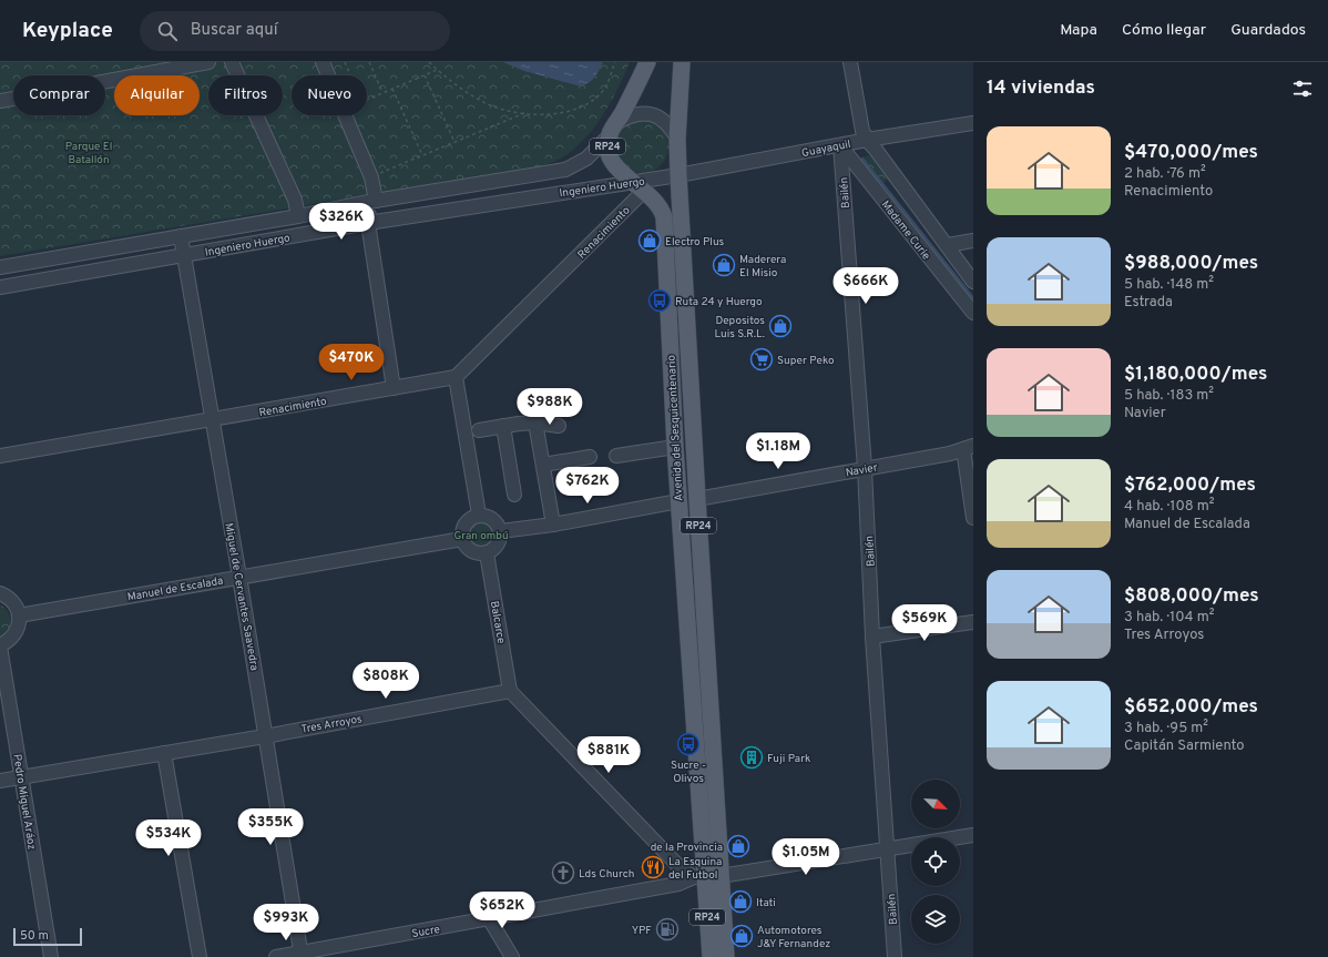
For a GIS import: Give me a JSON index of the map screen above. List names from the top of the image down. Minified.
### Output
{"streets":{"main road":["RP24","Avenida del Sesquicentenario"],"street":["Guayaquil","Ingeniero Huergo","Bailén","Madame Curie","Renacimiento","Navier","Manuel de Escalada","Miguel de Cervantes Saavedra","Balcarce","Tres Arroyos","Pedro Miguel Aráoz","Sucre"]},"crossings":[["Guayaquil","Ingeniero Huergo"],["Guayaquil","Bailén"],["Guayaquil","Madame Curie"],["Guayaquil","Renacimiento"],["Guayaquil","Avenida del Sesquicentenario"],["Ingeniero Huergo","Renacimiento"],["Ingeniero Huergo","Avenida del Sesquicentenario"],["Ingeniero Huergo","Miguel de Cervantes Saavedra"],["Bailén","Madame Curie"],["Bailén","Navier"],["Bailén","Sucre"],["Renacimiento","Avenida del Sesquicentenario"],["Renacimiento","Miguel de Cervantes Saavedra"],["Avenida del Sesquicentenario","Navier"],["Avenida del Sesquicentenario","Sucre"],["Manuel de Escalada","Miguel de Cervantes Saavedra"],["Manuel de Escalada","Balcarce"],["Miguel de Cervantes Saavedra","Tres Arroyos"],["Miguel de Cervantes Saavedra","Sucre"],["Balcarce","Tres Arroyos"],["Tres Arroyos","Pedro Miguel Aráoz"]],"parks":["Parque El Batallón","Gran ombú"],"places":{"shop":["Electro Plus","Maderera El Misio","Depositos Luis S.R.L.","de la Provincia","Itati","Automotores J&Y Fernandez"],"bus stop":["Ruta 24 y Huergo","Sucre - Olivos"],"supermarket":["Super Peko"],"building":["Fuji Park"],"restaurant":["La Esquina del Futbol"],"church":["Lds Church"],"fuel station":["YPF"]},"scale_bar":"50 m","north":"bottom right","page":{"header":"Keyplace","search":"Buscar aquí","nav":["Mapa","Cómo llegar","Guardados"],"heading":"14 viviendas","chip":["Comprar","Alquilar","Filtros","Nuevo"],"list":[{"name":"$470,000/mes","note":"2 hab. · 76 m² · Renacimiento"},{"name":"$988,000/mes","note":"5 hab. · 148 m² · Estrada"},{"name":"$1,180,000/mes","note":"5 hab. · 183 m² · Navier"},{"name":"$762,000/mes","note":"4 hab. · 108 m² · Manuel de Escalada"},{"name":"$808,000/mes","note":"3 hab. · 104 m² · Tres Arroyos"},{"name":"$652,000/mes","note":"3 hab. · 95 m² · Capitán Sarmiento"}],"price":["$326K","$666K","$470K","$988K","$1.18M","$762K","$569K","$808K","$881K","$355K","$534K","$1.05M","$652K","$993K"],"scale":"50 m"}}
